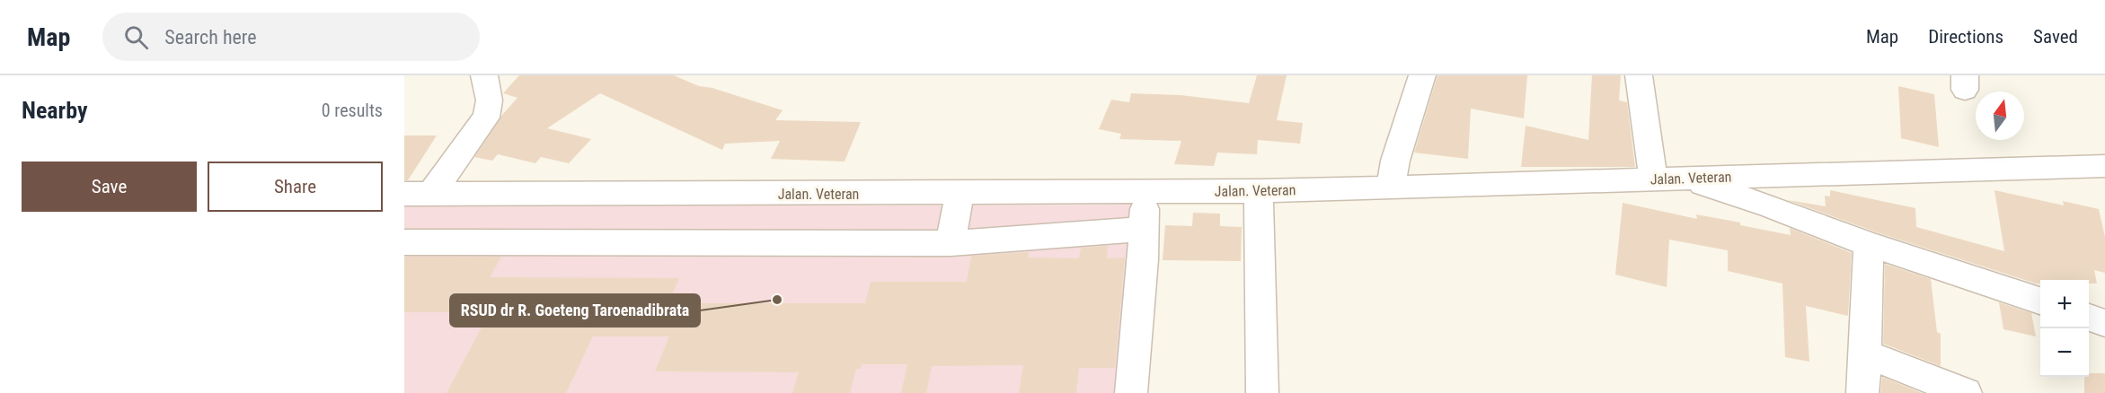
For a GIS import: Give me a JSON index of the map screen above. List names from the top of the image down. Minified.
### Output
{"streets":{"street":["Jalan. Veteran"]},"places":["RSUD dr R. Goeteng Taroenadibrata"],"north":"top","page":{"header":"Map","search":"Search here","nav":["Map","Directions","Saved"],"heading":["Nearby","0 results"],"buttons":["Save","Share"],"map_buttons":["+","−"]}}
